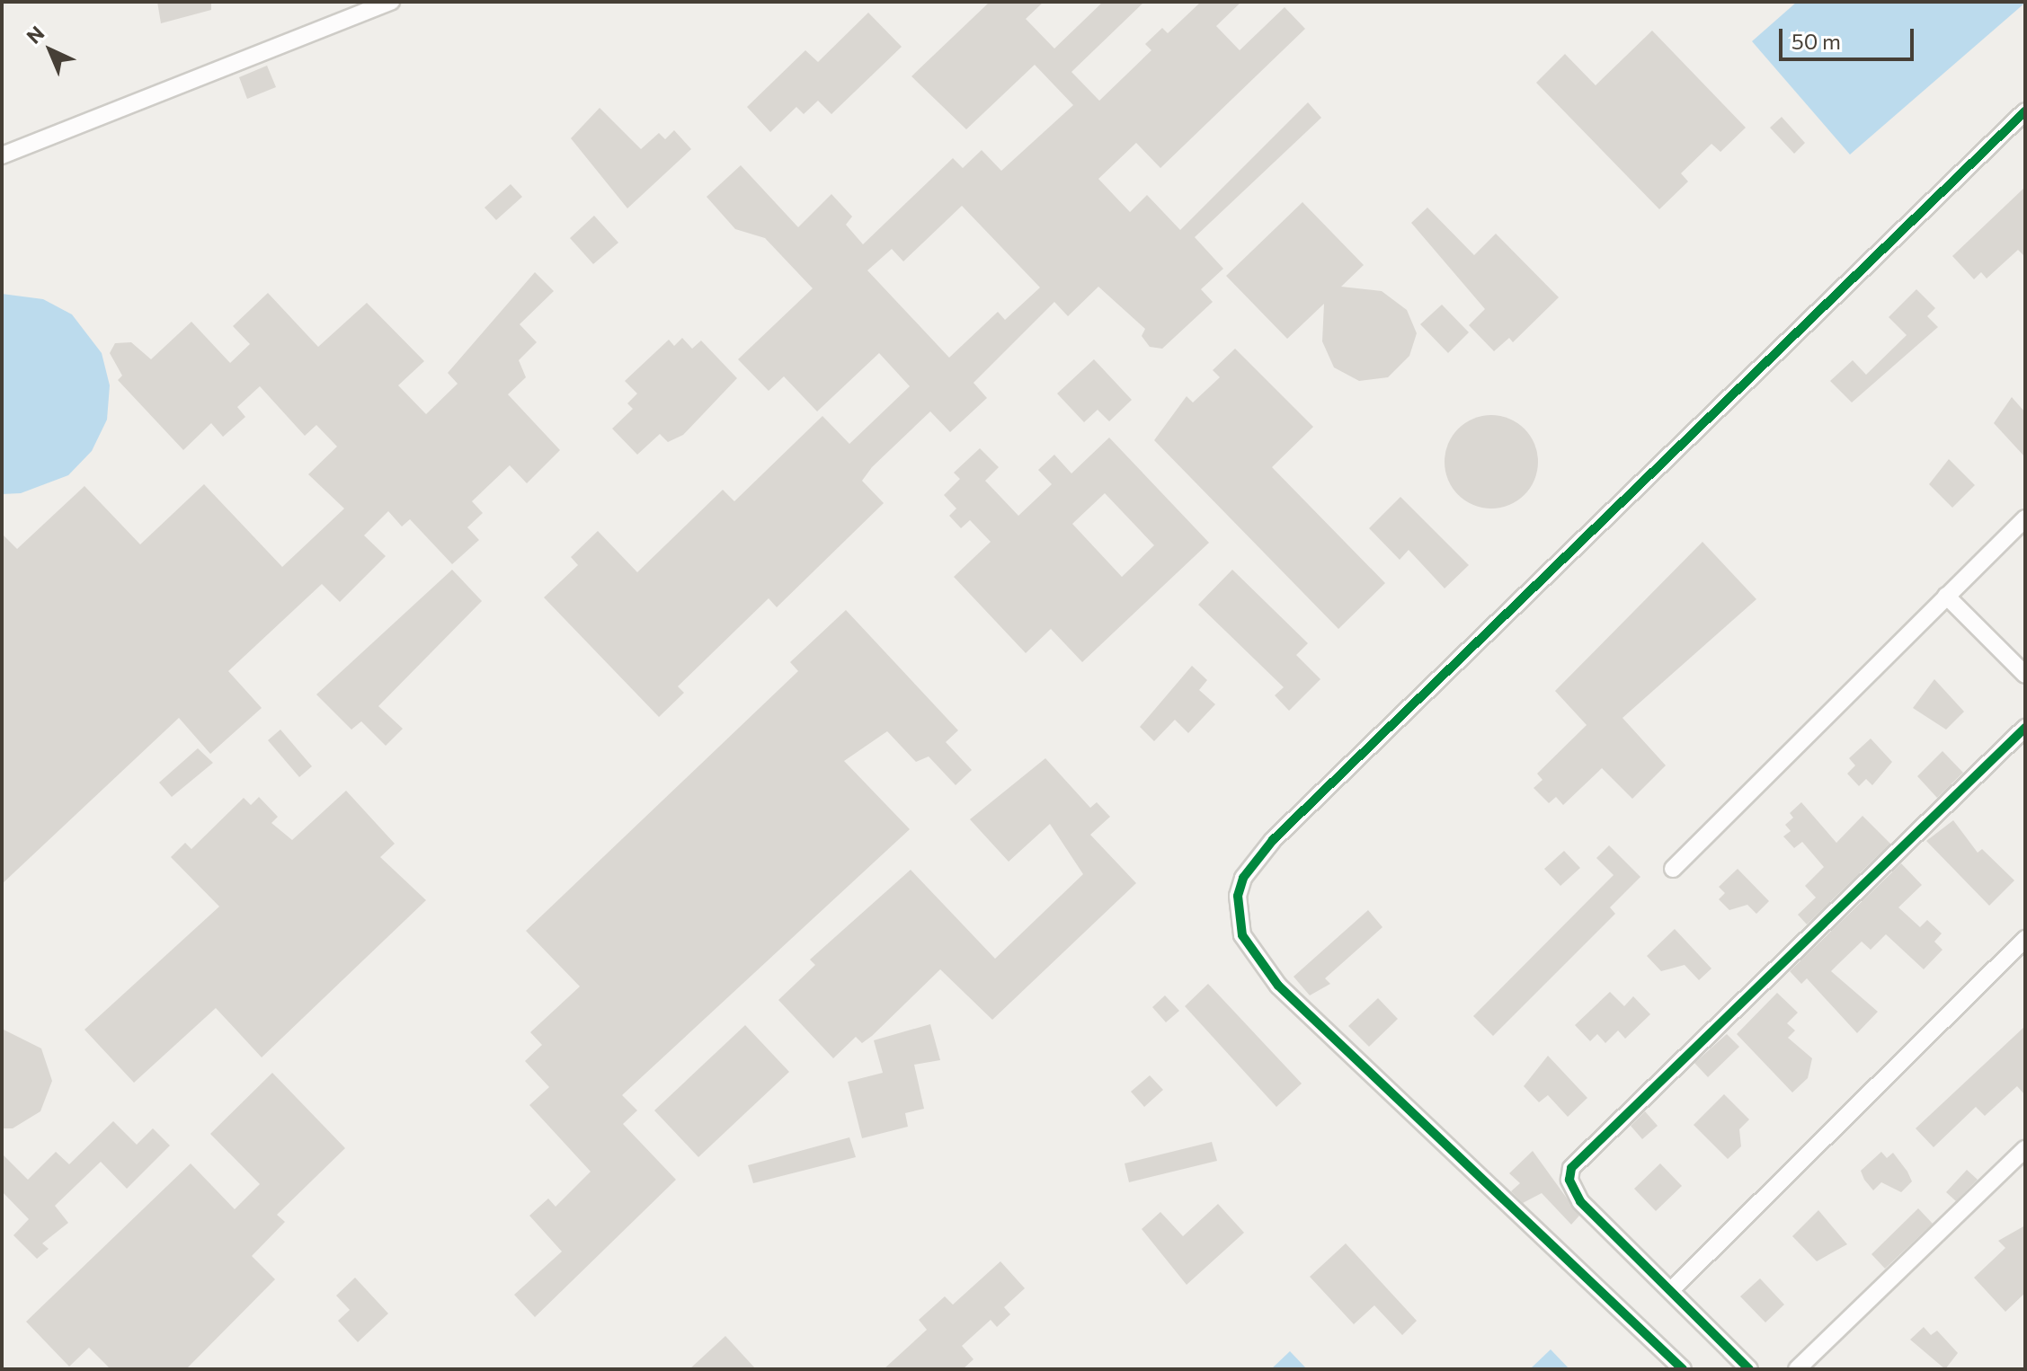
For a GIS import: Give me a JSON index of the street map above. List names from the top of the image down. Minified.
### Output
{"scale_bar":"50 m","north":"top left"}
